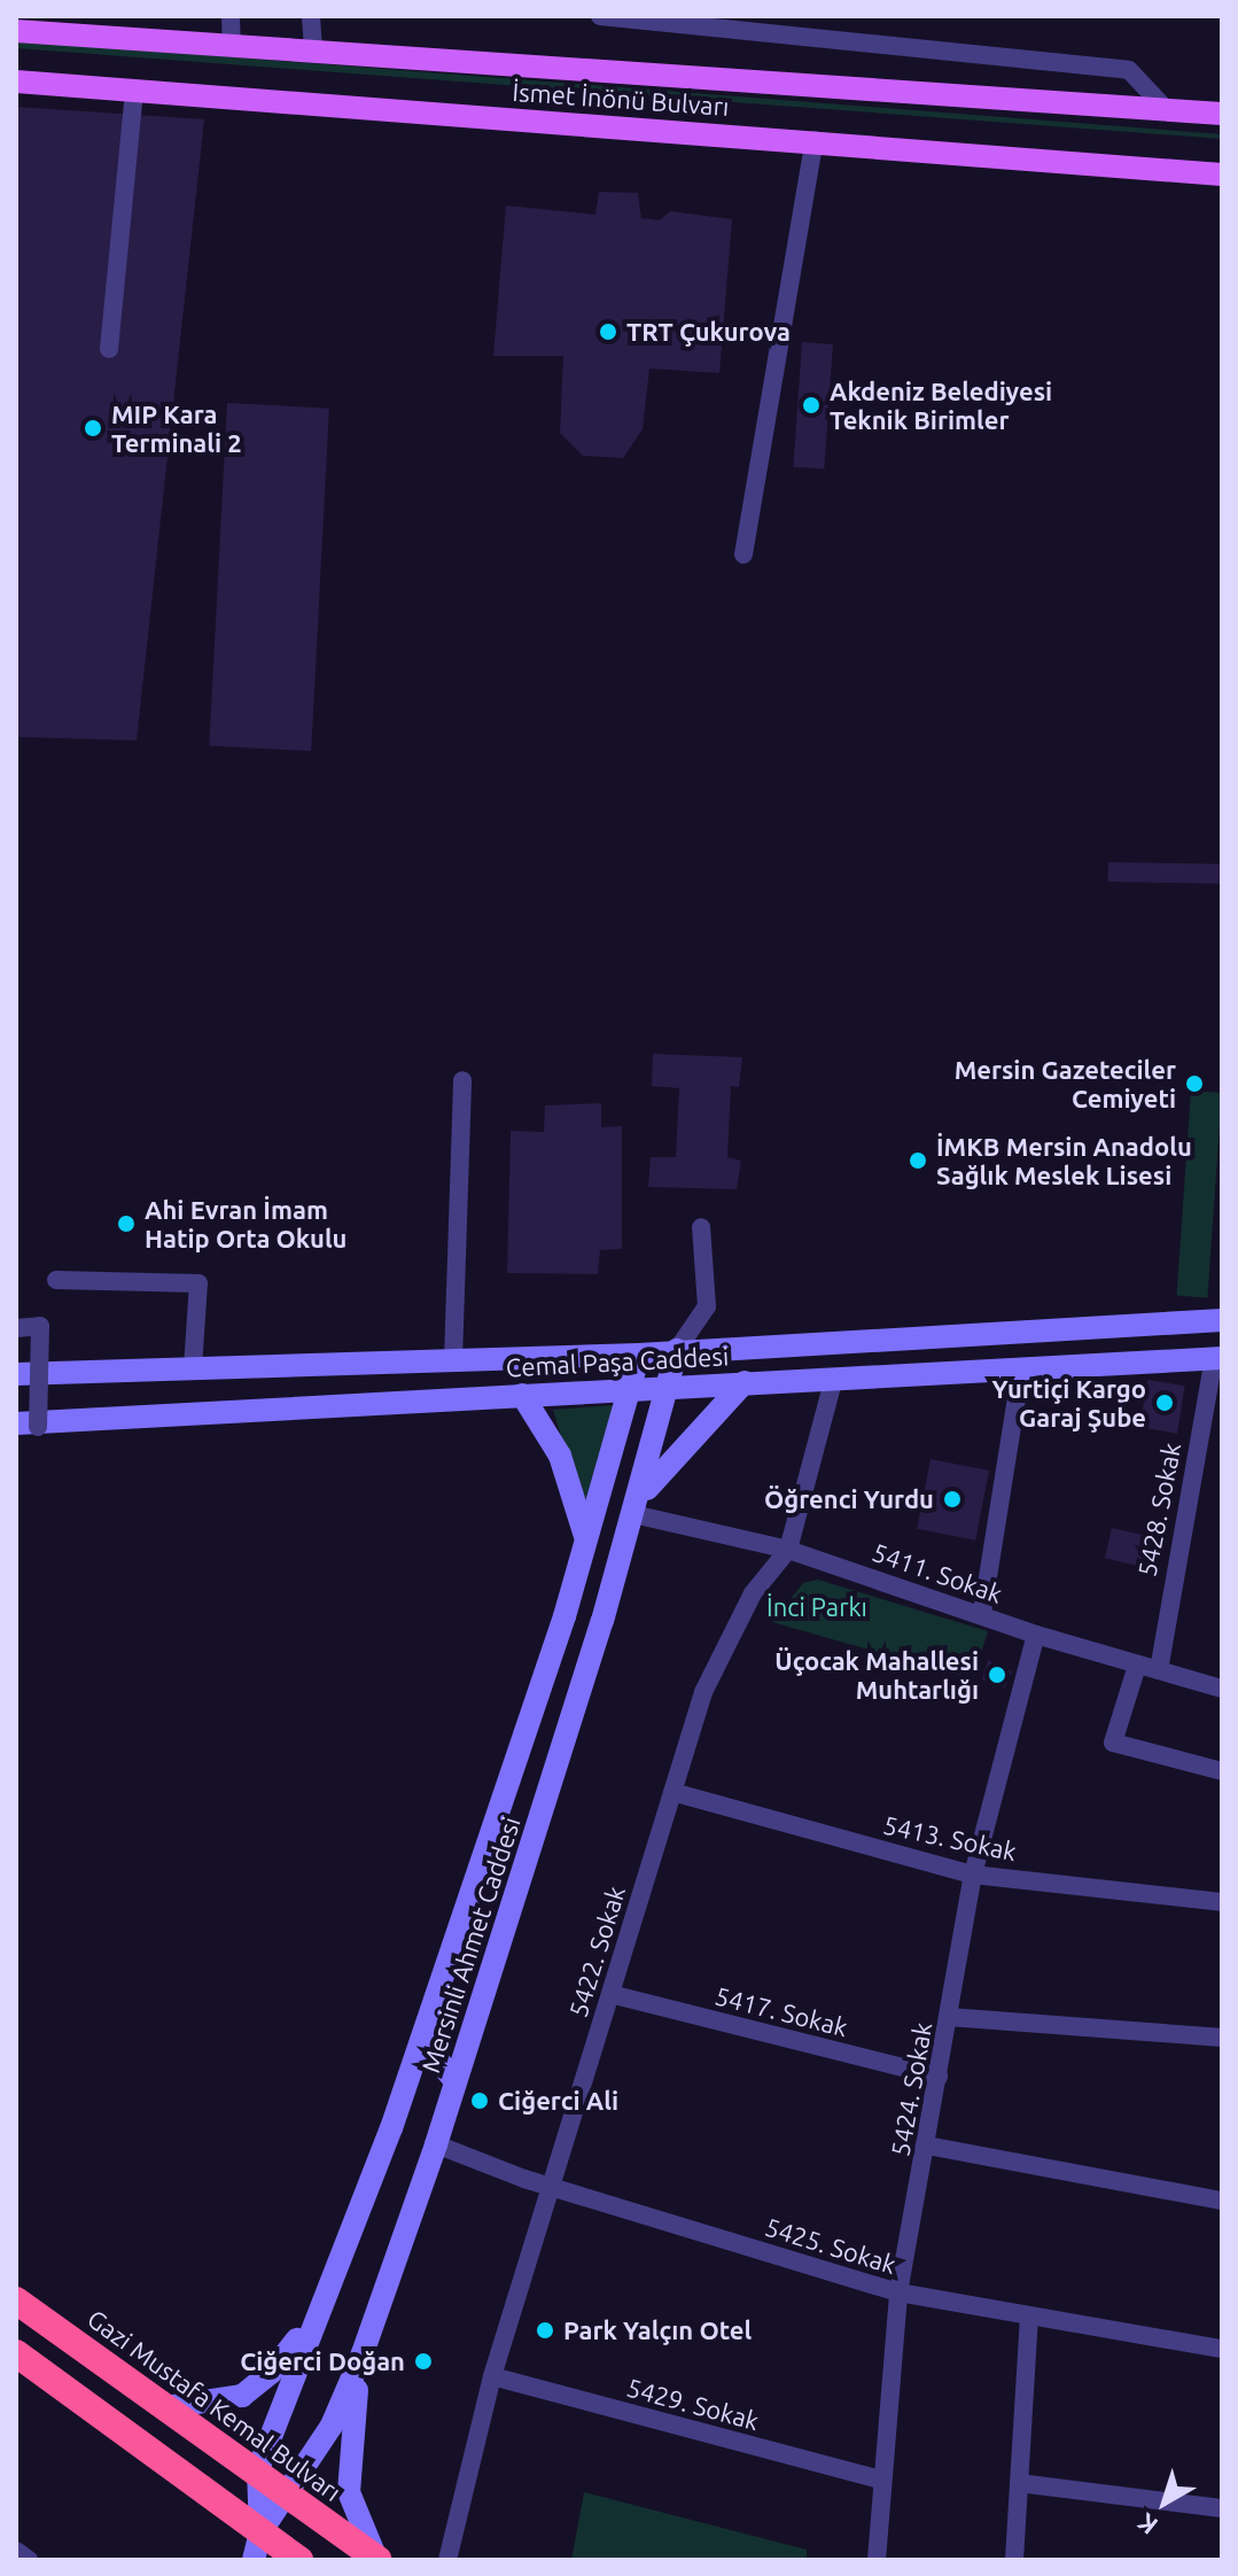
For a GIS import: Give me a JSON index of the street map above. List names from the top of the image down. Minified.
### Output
{"streets":{"highway":["Gazi Mustafa Kemal Bulvarı"],"main road":["İsmet İnönü Bulvarı","Cemal Paşa Caddesi","Mersinli Ahmet Caddesi"],"street":["5428. Sokak","5411. Sokak","5413. Sokak","5422. Sokak","5417. Sokak","5424. Sokak","5425. Sokak","5429. Sokak"]},"crossings":[["Cemal Paşa Caddesi","5428. Sokak"],["Cemal Paşa Caddesi","Mersinli Ahmet Caddesi"],["Cemal Paşa Caddesi","5422. Sokak"],["5428. Sokak","5411. Sokak"],["5411. Sokak","Mersinli Ahmet Caddesi"],["5411. Sokak","5422. Sokak"],["5411. Sokak","5424. Sokak"],["5413. Sokak","5422. Sokak"],["5413. Sokak","5424. Sokak"],["Mersinli Ahmet Caddesi","5425. Sokak"],["Mersinli Ahmet Caddesi","Gazi Mustafa Kemal Bulvarı"],["5422. Sokak","5417. Sokak"],["5422. Sokak","5425. Sokak"],["5422. Sokak","5429. Sokak"],["5417. Sokak","5424. Sokak"],["5424. Sokak","5425. Sokak"],["5424. Sokak","5429. Sokak"]],"parks":["İnci Parkı"],"places":["TRT Çukurova","Akdeniz Belediyesi Teknik Birimler","MIP Kara Terminali 2","Mersin Gazeteciler Cemiyeti","İMKB Mersin Anadolu Sağlık Meslek Lisesi","Ahi Evran İmam Hatip Orta Okulu","Yurtiçi Kargo Garaj Şube","Öğrenci Yurdu","Üçocak Mahallesi Muhtarlığı","Ciğerci Ali","Park Yalçın Otel","Ciğerci Doğan"],"north":"bottom left"}
